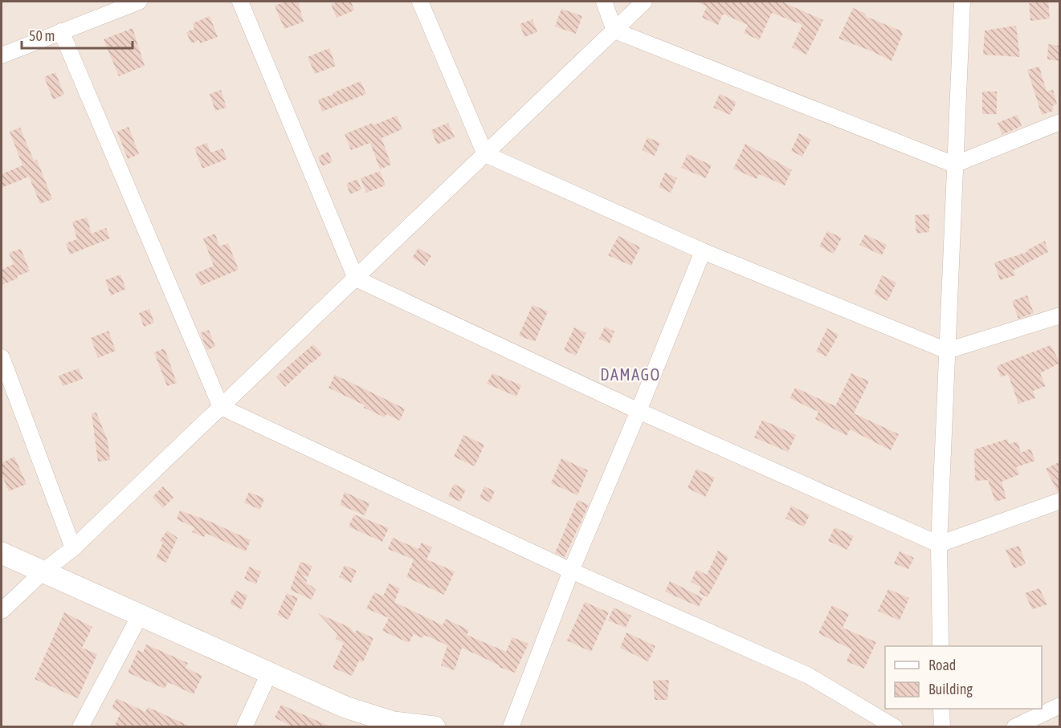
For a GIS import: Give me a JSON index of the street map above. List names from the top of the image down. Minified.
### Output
{"districts":["DAMAGO"],"legend":["Road","Building"],"scale_bar":"50 m"}
